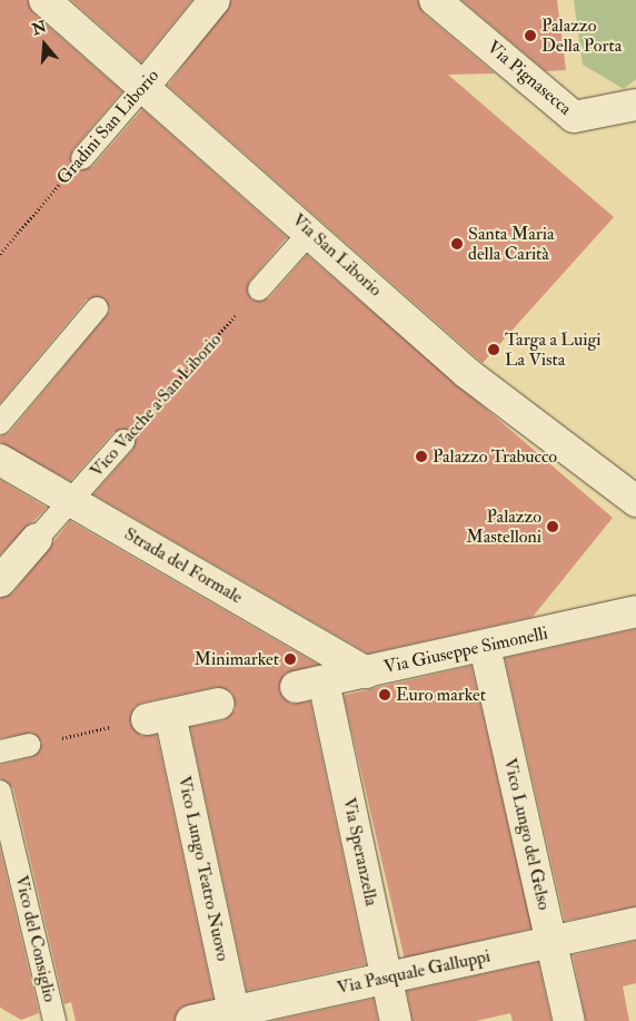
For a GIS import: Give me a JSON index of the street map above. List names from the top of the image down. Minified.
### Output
{"streets":{"street":["Via Pignasecca","Gradini San Liborio","Via San Liborio","Vico Vacche a San Liborio","Strada del Formale","Via Giuseppe Simonelli","Vico Lungo del Gelso","Via Speranzella","Vico Lungo Teatro Nuovo","Via Pasquale Galluppi"],"lane":["Vico del Consiglio"]},"crossings":[["Gradini San Liborio","Via San Liborio"],["Vico Vacche a San Liborio","Strada del Formale"],["Strada del Formale","Via Giuseppe Simonelli"],["Via Giuseppe Simonelli","Vico Lungo del Gelso"],["Via Giuseppe Simonelli","Via Speranzella"],["Vico Lungo del Gelso","Via Pasquale Galluppi"],["Via Speranzella","Via Pasquale Galluppi"],["Vico Lungo Teatro Nuovo","Via Pasquale Galluppi"]],"places":["Palazzo Della Porta","Santa Maria della Carità","Targa a Luigi La Vista","Palazzo Trabucco","Palazzo Mastelloni","Minimarket","Euro market"],"north":"top"}
